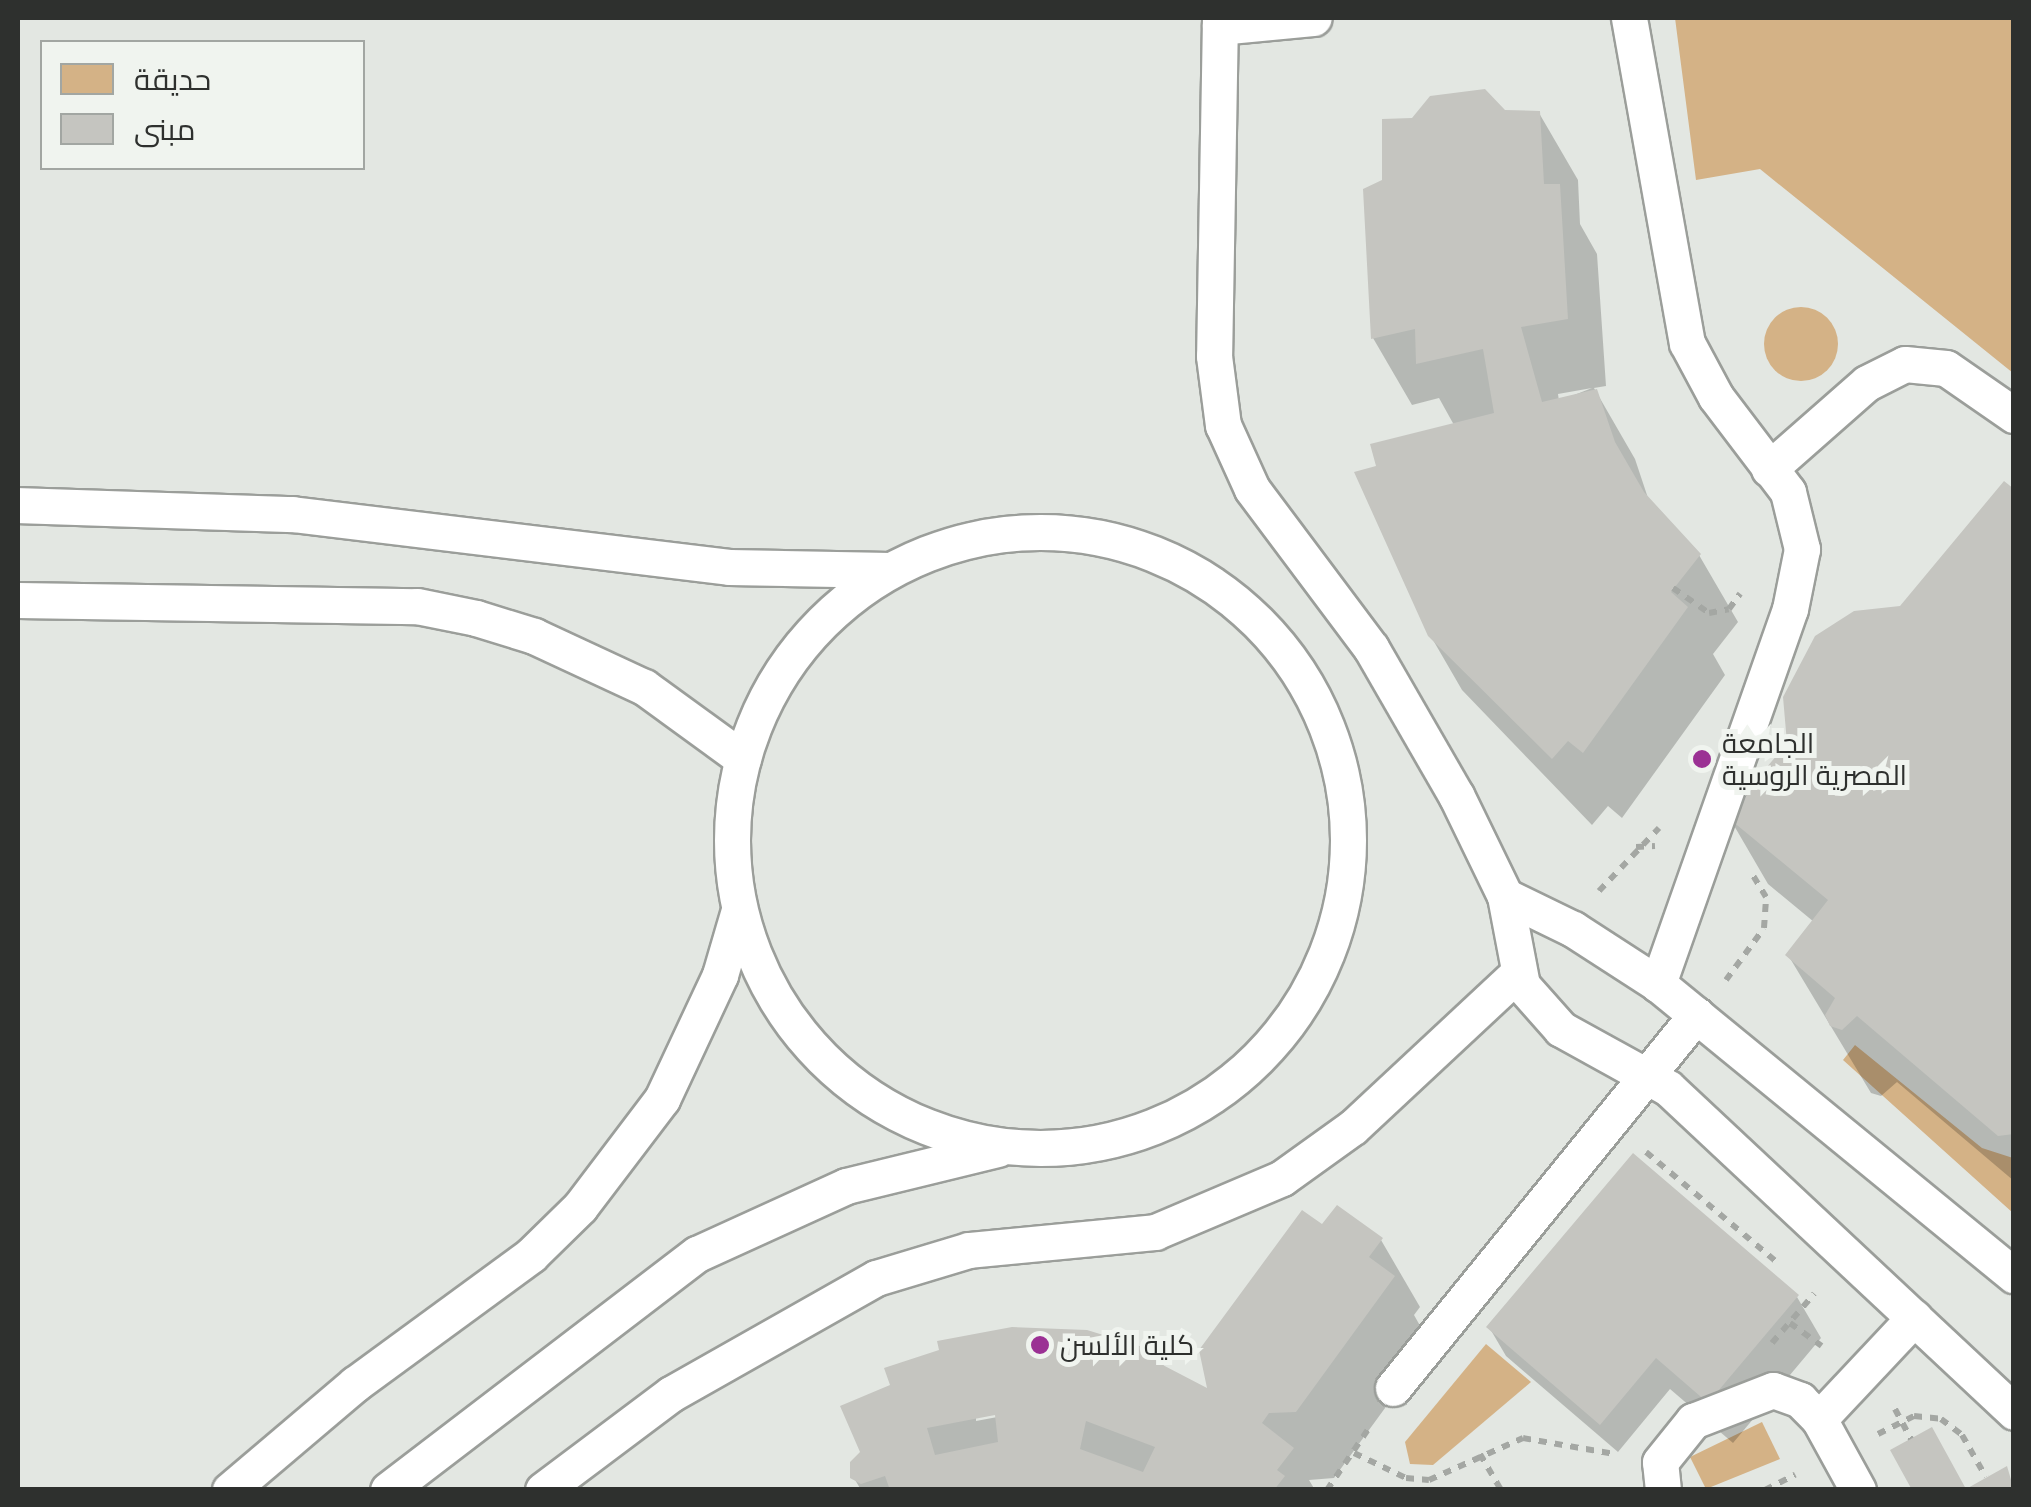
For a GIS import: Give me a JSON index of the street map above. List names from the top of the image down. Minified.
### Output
{"places":["الجامعة المصرية الروسية","كلية الألسن"],"legend":["حديقة","مبنى"]}
